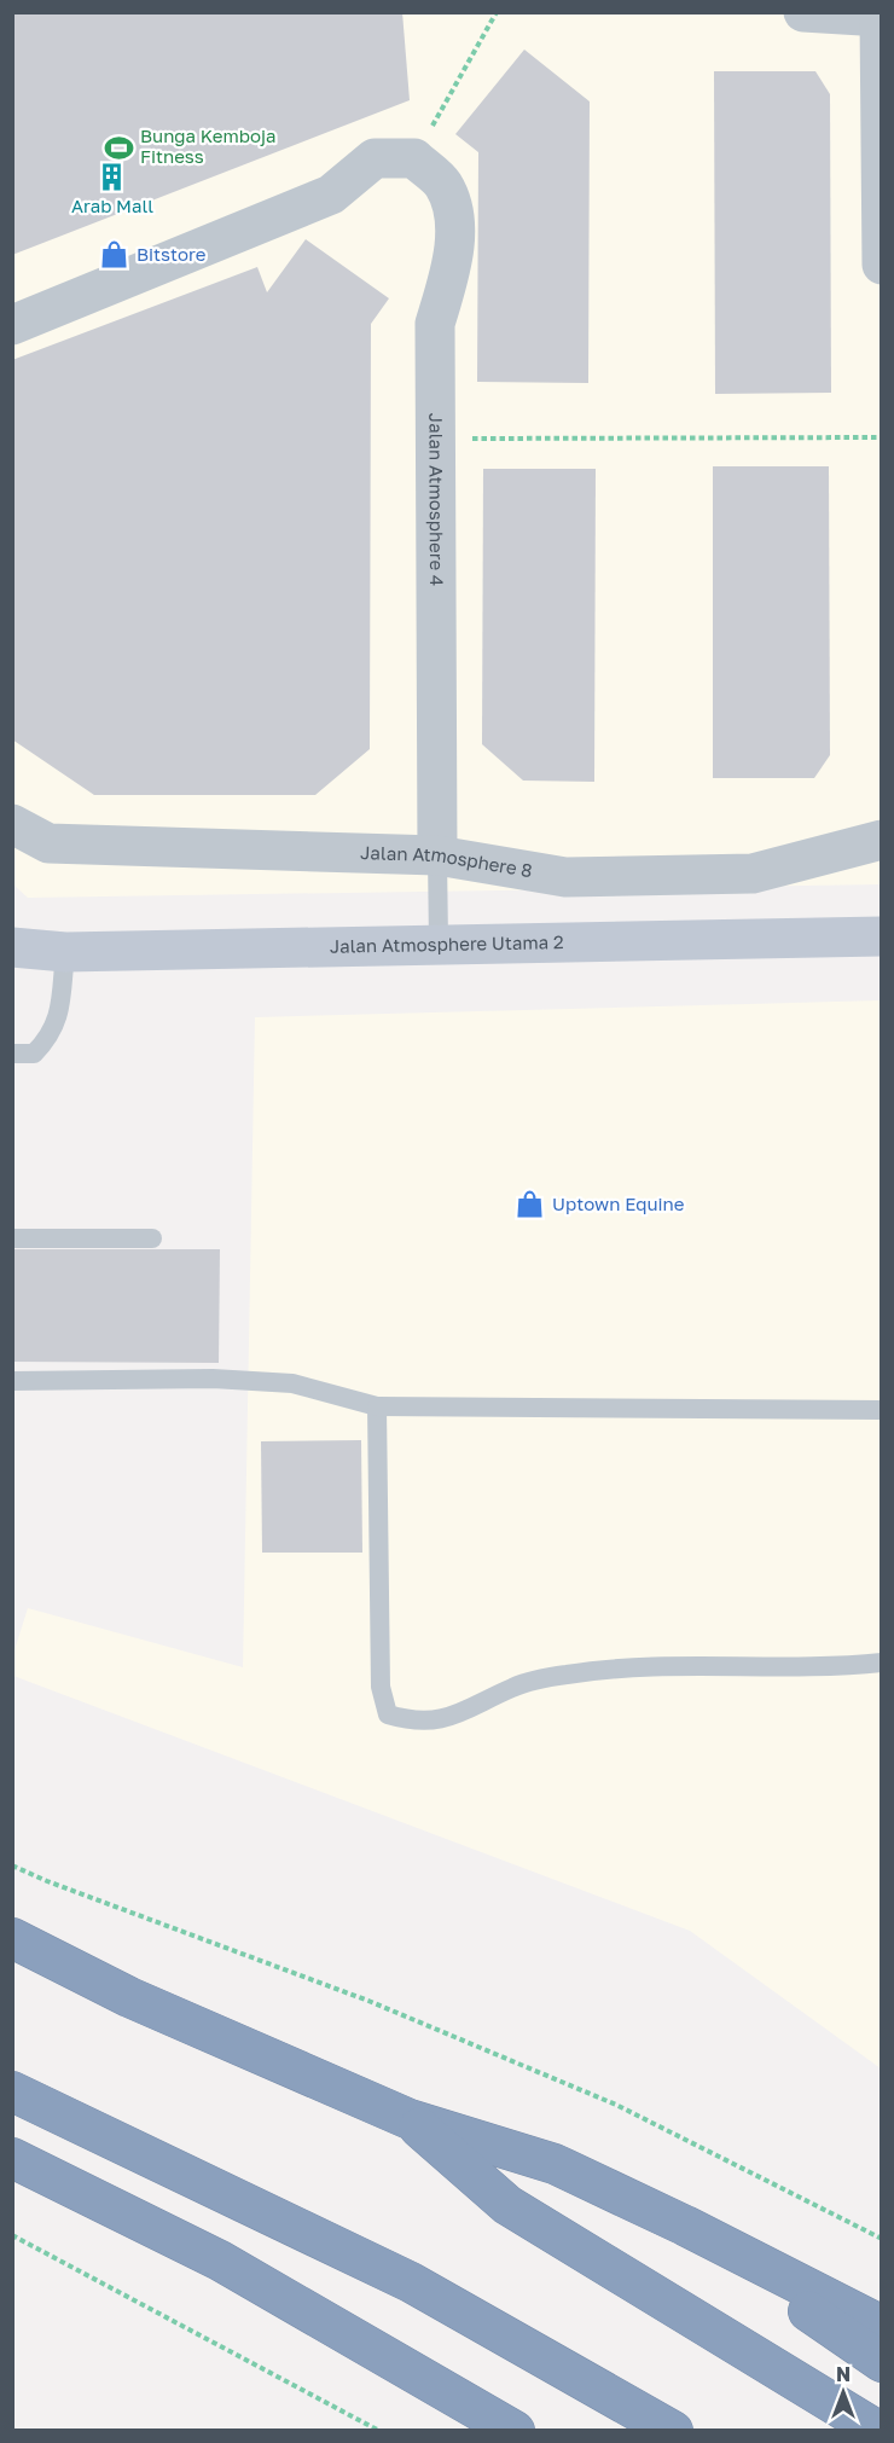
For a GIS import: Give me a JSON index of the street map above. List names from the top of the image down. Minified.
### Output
{"streets":{"street":["Jalan Atmosphere 4","Jalan Atmosphere 8","Jalan Atmosphere Utama 2"]},"crossings":[["Jalan Atmosphere 4","Jalan Atmosphere 8"]],"places":{"sports":["Bunga Kemboja Fitness"],"building":["Arab Mall"],"shop":["Bitstore","Uptown Equine"]},"north":"top"}
